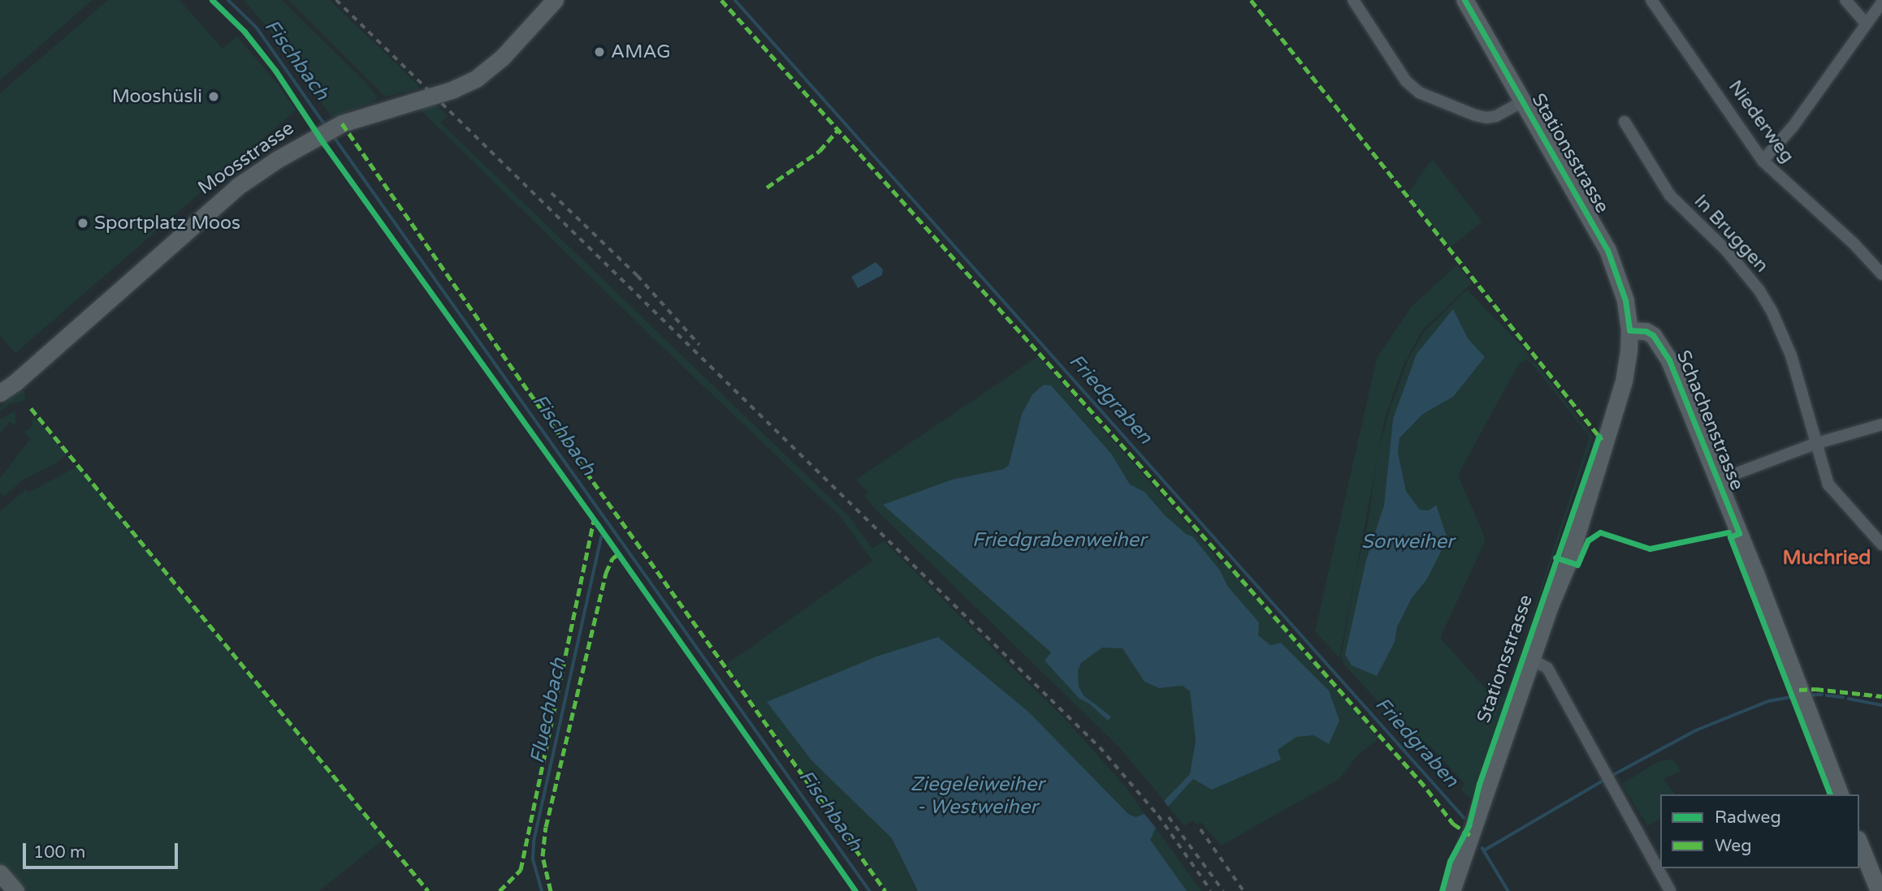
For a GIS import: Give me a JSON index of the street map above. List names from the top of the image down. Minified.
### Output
{"streets":{"main road":["Stationsstrasse","Moosstrasse","Schachenstrasse"],"street":["Niederweg","In Bruggen"]},"crossings":[["Stationsstrasse","Schachenstrasse"]],"districts":["Muchried"],"water":["Fischbach","Friedgraben","Friedgrabenweiher","Sorweiher","Fluechbach","Ziegeleiweiher - Westweiher"],"places":["AMAG","Mooshüsli","Sportplatz Moos"],"legend":["Radweg","Weg"],"scale_bar":"100 m"}
